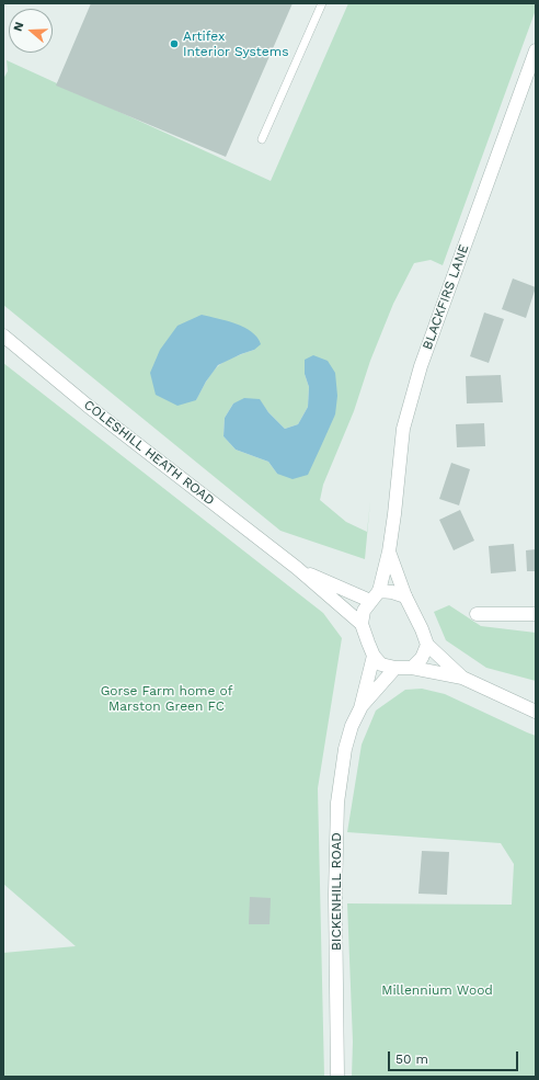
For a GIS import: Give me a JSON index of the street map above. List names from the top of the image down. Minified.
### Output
{"streets":{"street":["BLACKFIRS LANE","COLESHILL HEATH ROAD","BICKENHILL ROAD"]},"crossings":[["BLACKFIRS LANE","COLESHILL HEATH ROAD"],["BLACKFIRS LANE","BICKENHILL ROAD"],["COLESHILL HEATH ROAD","BICKENHILL ROAD"]],"parks":["Gorse Farm home of Marston Green FC","Millennium Wood"],"places":["Artifex Interior Systems"],"scale_bar":"50 m","north":"left"}
